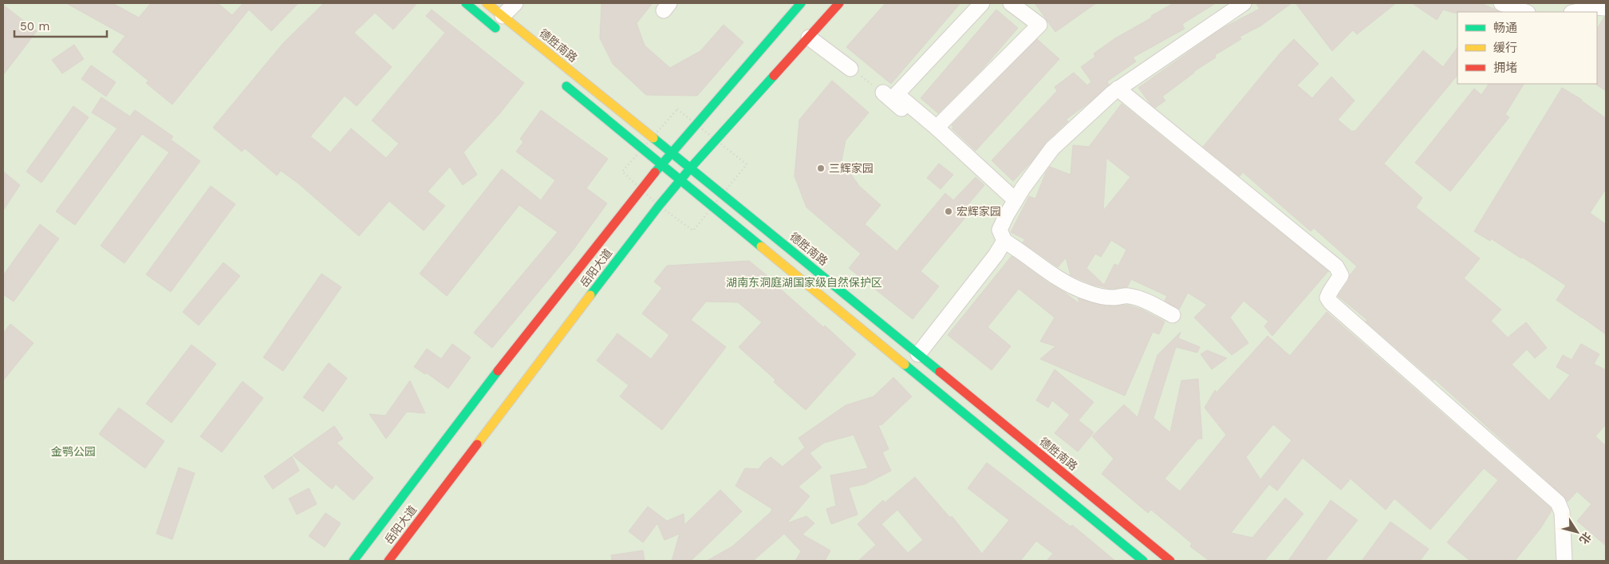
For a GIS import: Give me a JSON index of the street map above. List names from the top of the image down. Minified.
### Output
{"streets":{"main road":["德胜南路","岳阳大道"]},"crossings":[["德胜南路","岳阳大道"]],"parks":["湖南东洞庭湖国家级自然保护区","金鹗公园"],"places":["三辉家园","宏辉家园"],"legend":["畅通","缓行","拥堵"],"scale_bar":"50 m","north":"bottom right"}
